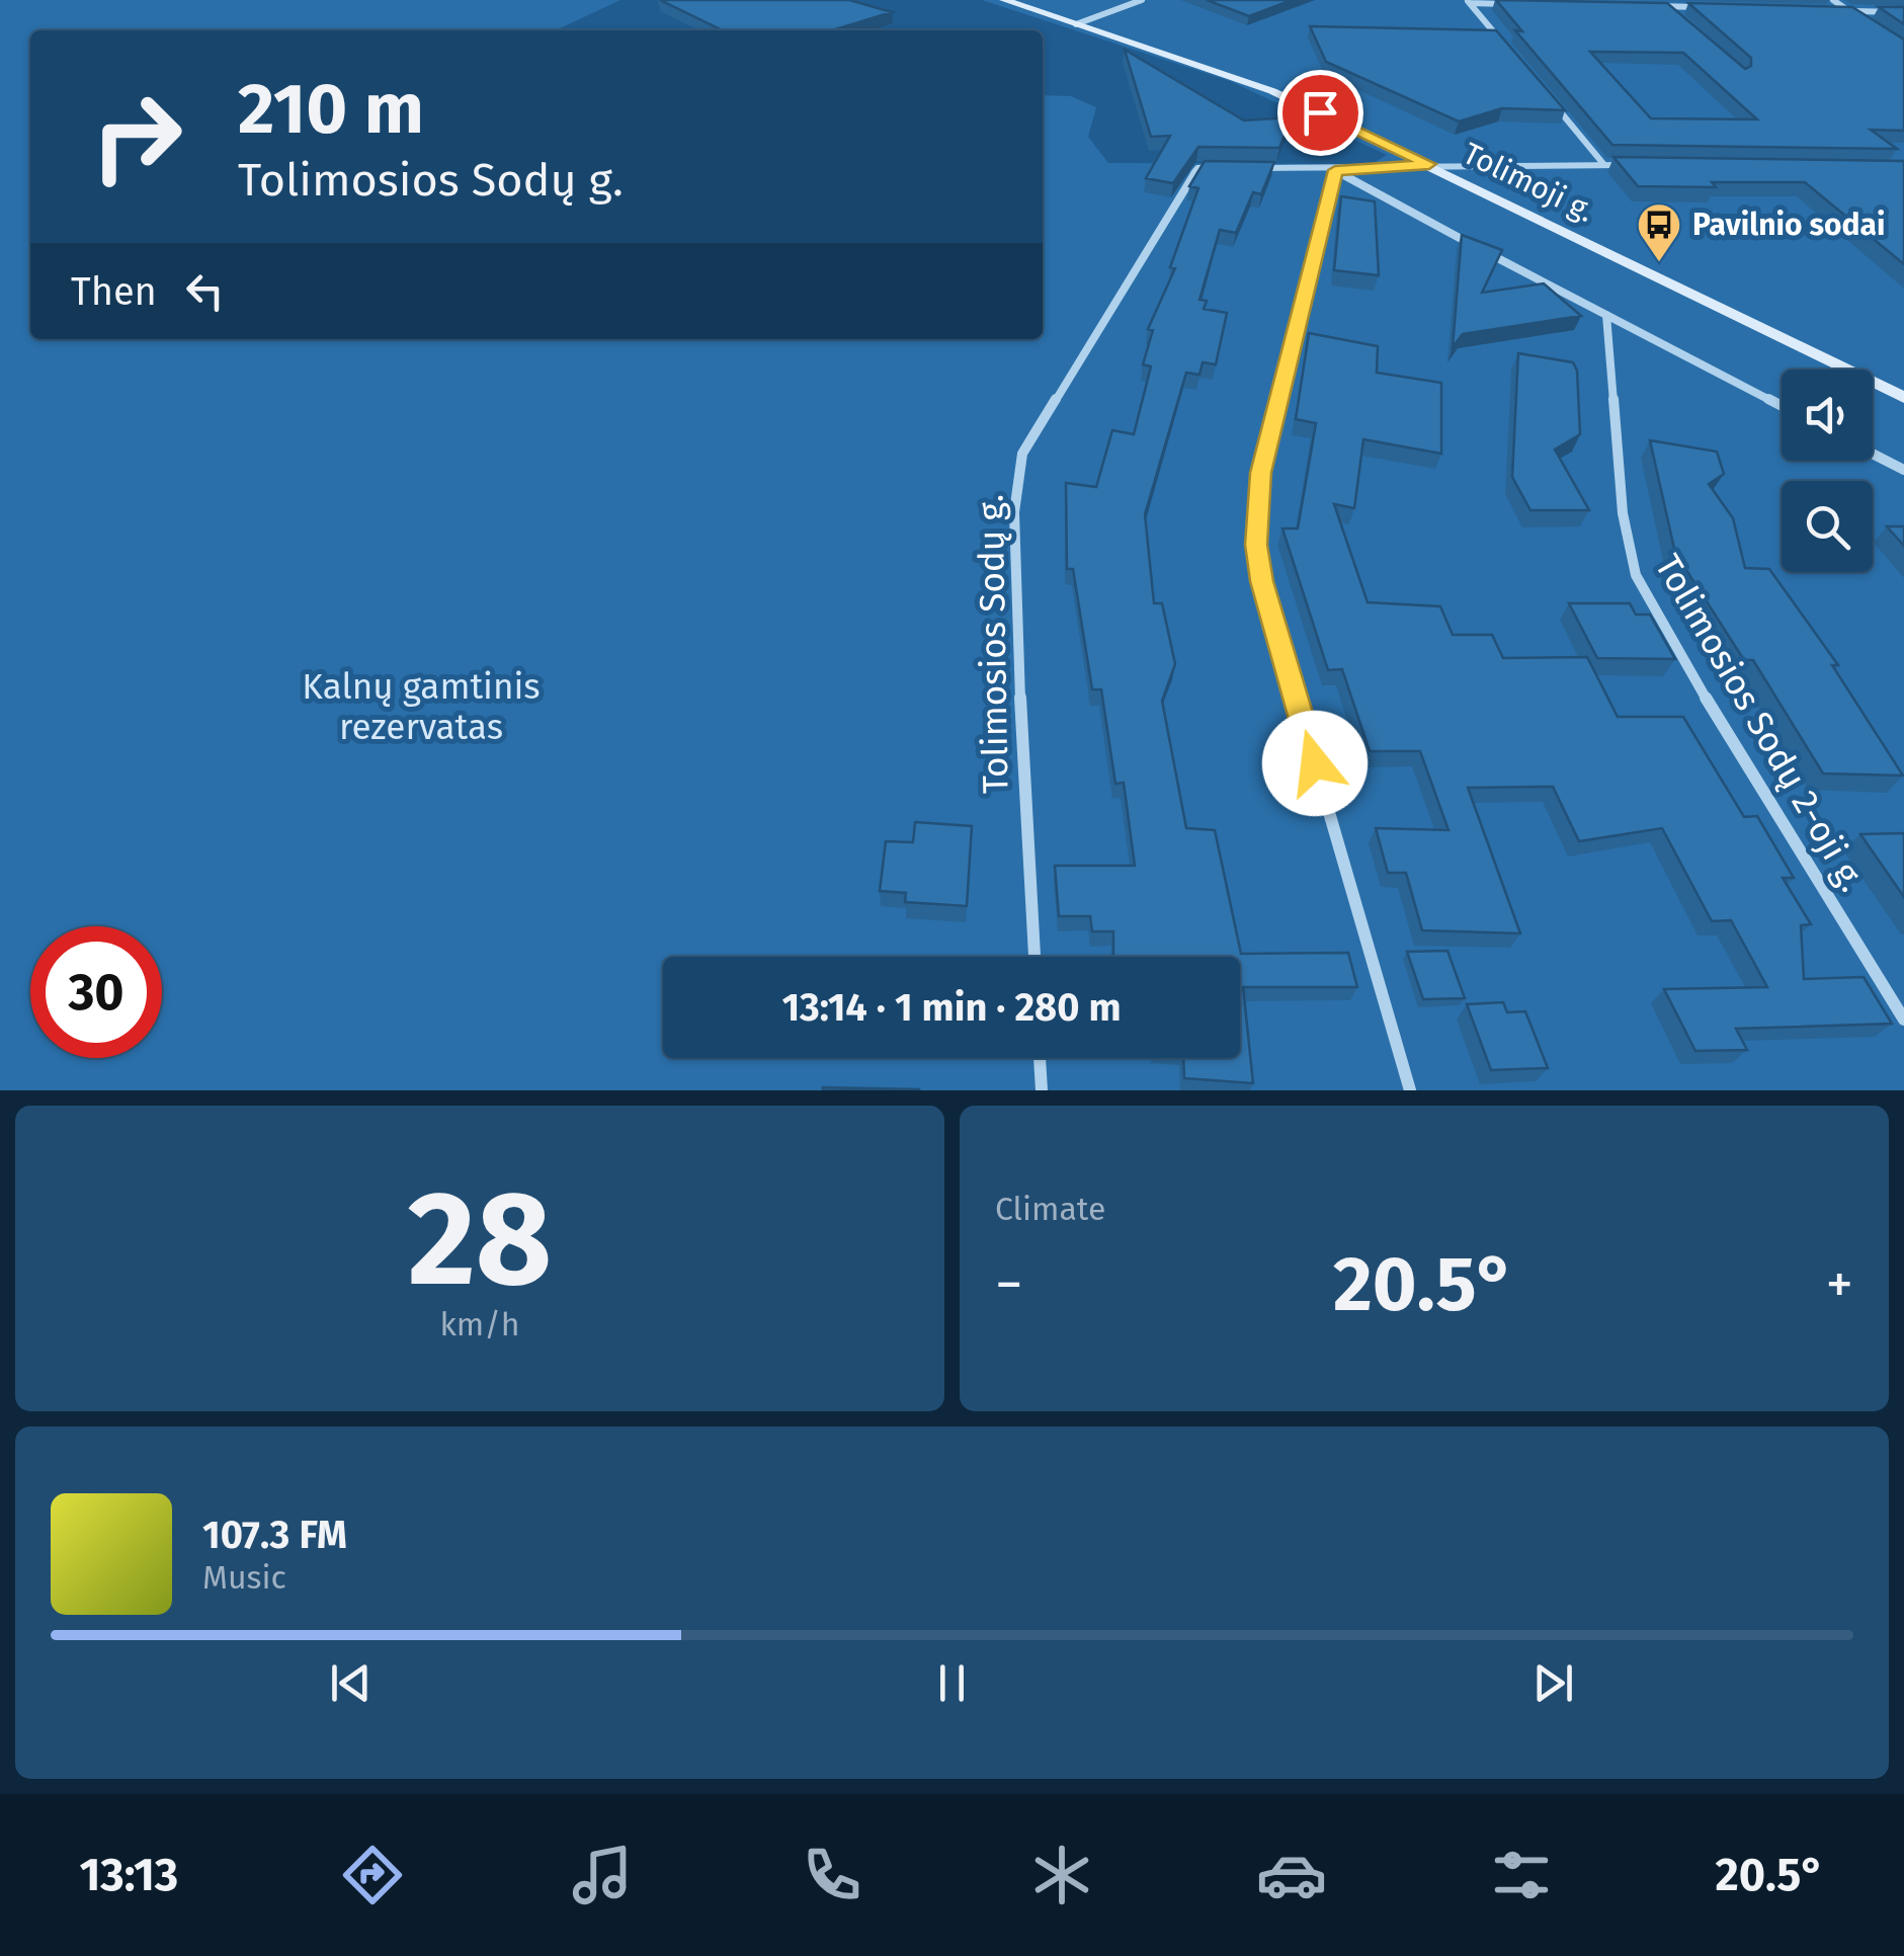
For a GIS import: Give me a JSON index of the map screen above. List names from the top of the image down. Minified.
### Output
{"streets":{"street":["Tolimoji g.","Tolimosios Sodų g.","Tolimosios Sodų 2-oji g."]},"parks":["Kalnų gamtinis rezervatas"],"places":{"bus stop":["Pavilnio sodai"]},"page":{"turn":["210 m","Tolimosios Sodų g."],"then":"Then","limit":"30","trip":"13:14 · 1 min · 280 m","tile":[["28","km/h"],"Climate"],"heat":["−","20.5°","+"],"song":["107.3 FM","Music"],"tabs":["13:13","20.5°"]}}
